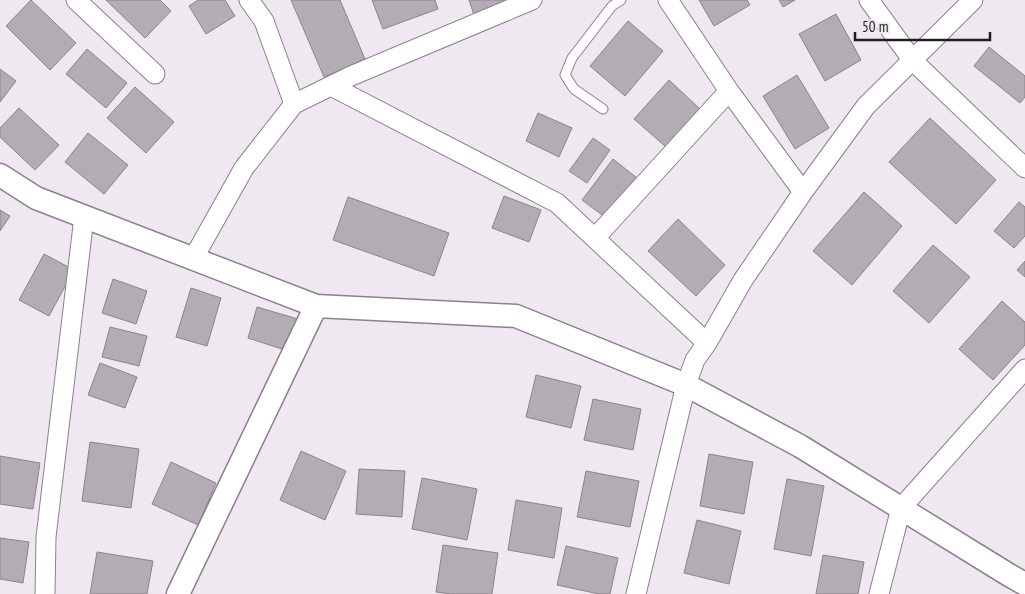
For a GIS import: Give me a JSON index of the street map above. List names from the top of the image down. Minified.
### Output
{"scale_bar":"50 m"}
